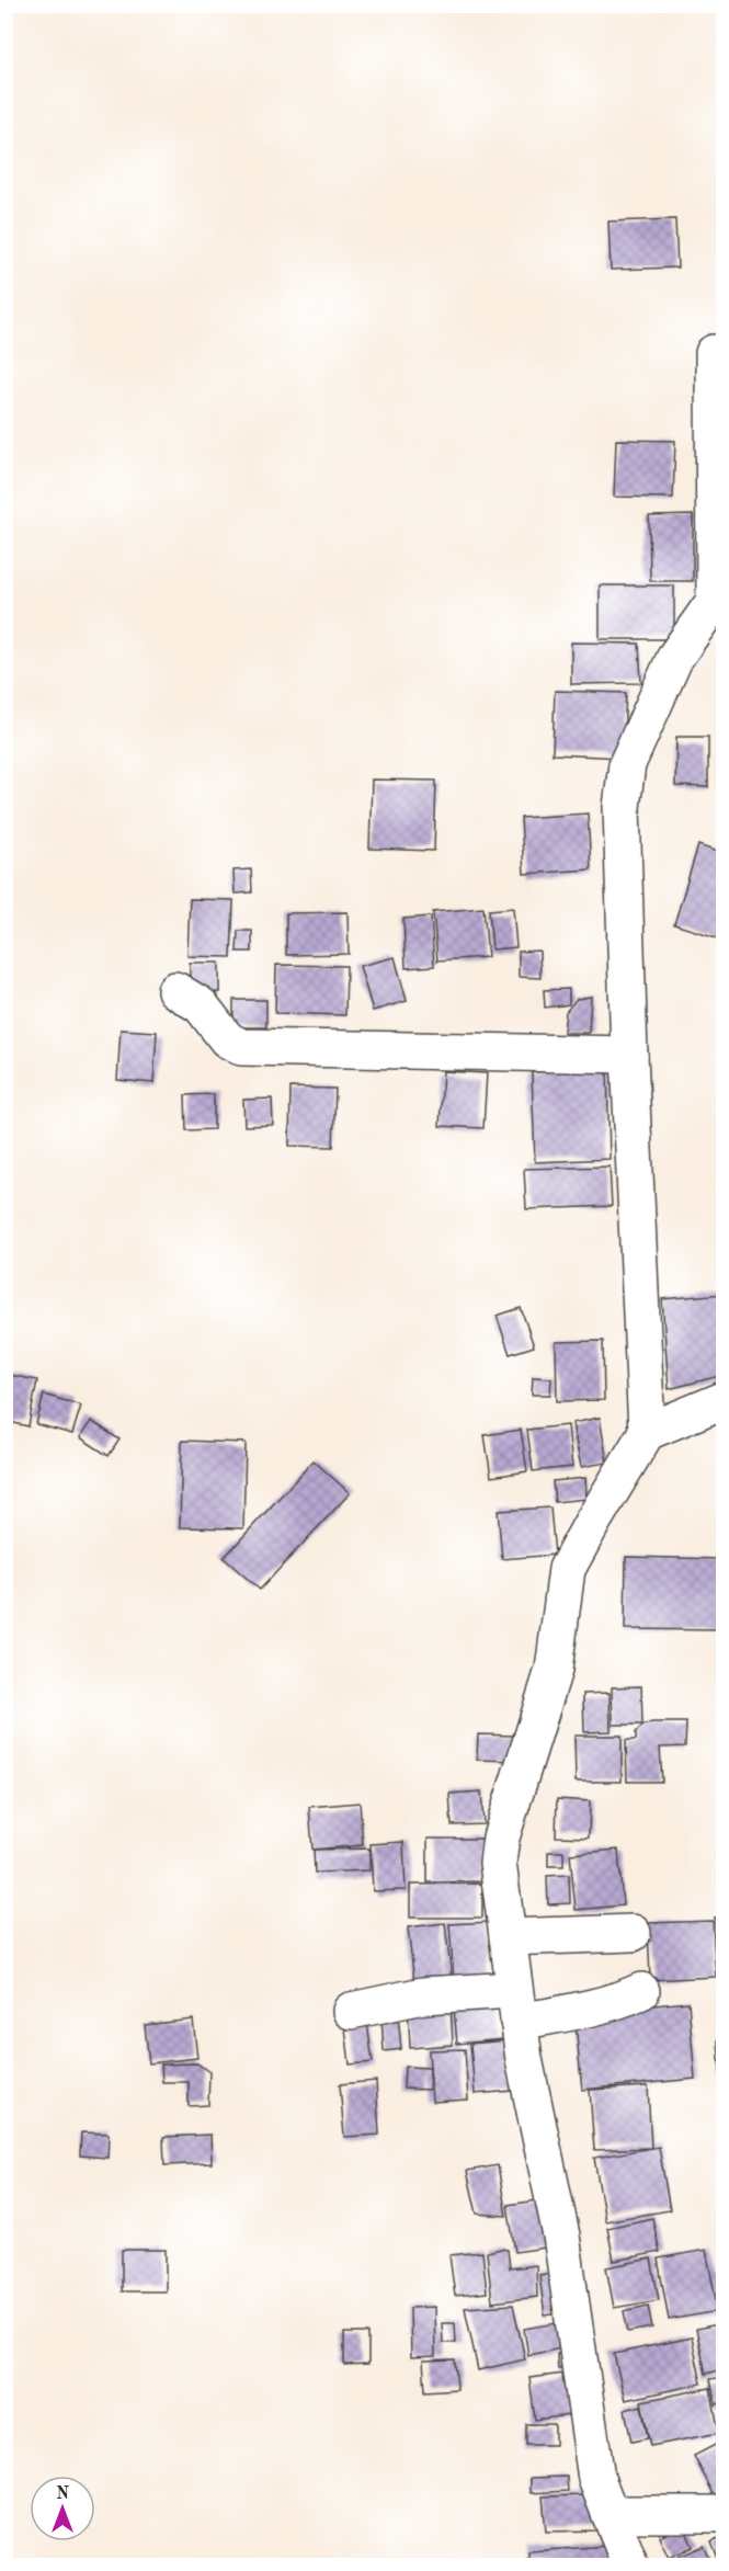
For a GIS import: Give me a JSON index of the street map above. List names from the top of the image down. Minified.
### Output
{"north":"top"}
